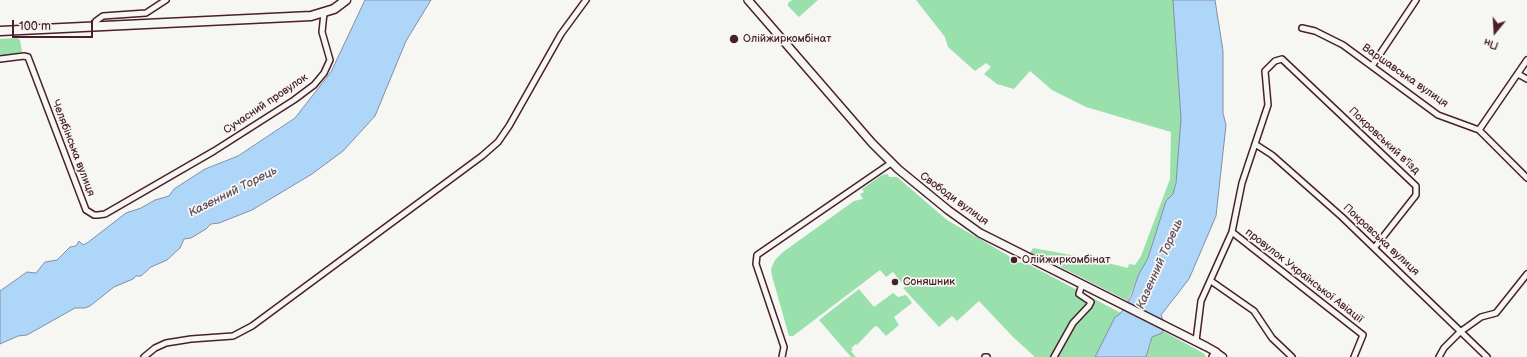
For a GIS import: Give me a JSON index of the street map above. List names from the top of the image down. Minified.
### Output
{"streets":{"main road":["Свободи вулиця"],"street":["Варшавська вулиця","Сучасний провулок","Покровський в'їзд","Челябінська вулиця","Покровська вулиця","провулок Української Авіації"]},"crossings":[["Сучасний провулок","Челябінська вулиця"],["Покровський в'їзд","Покровська вулиця"]],"water":["Казенний Торець"],"places":["Олійжиркомбiнат","Олійжиркомбінат","Соняшник"],"scale_bar":"100 m","north":"bottom"}
